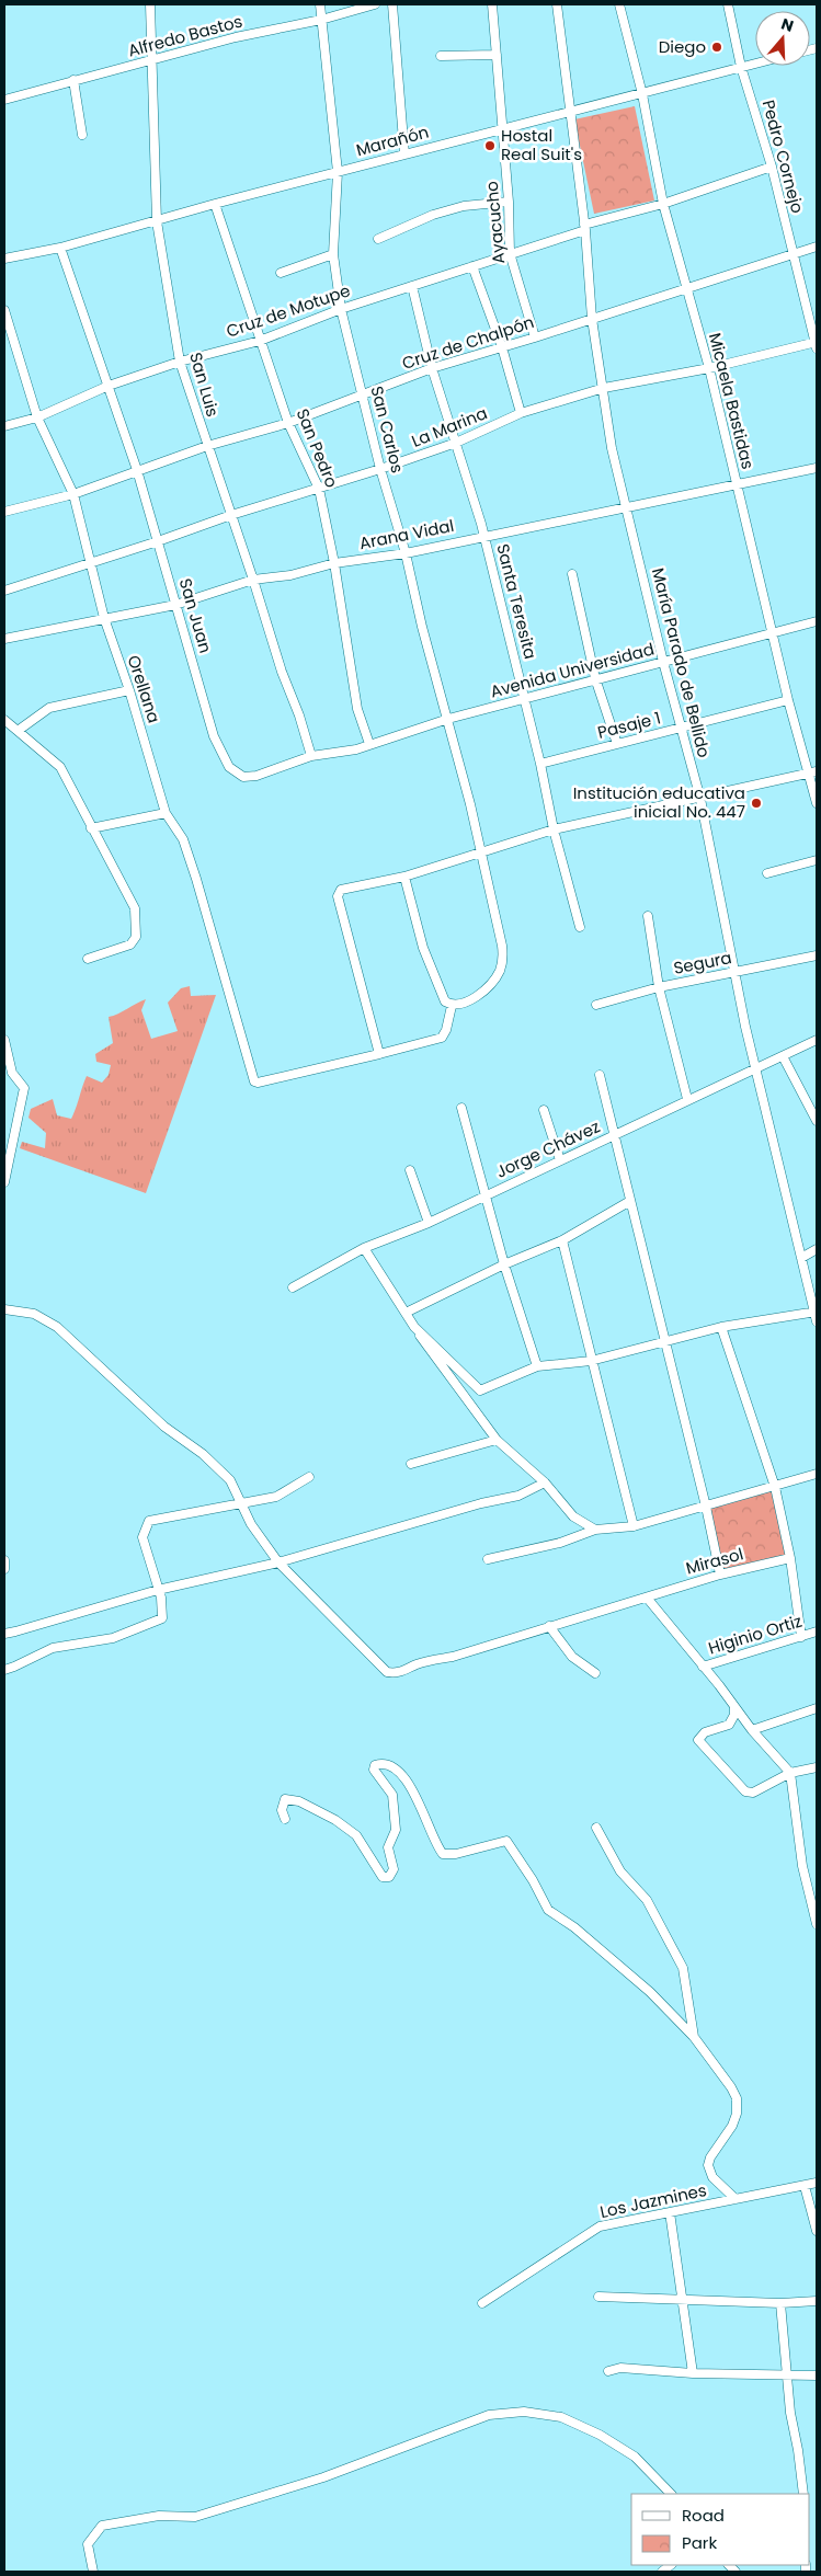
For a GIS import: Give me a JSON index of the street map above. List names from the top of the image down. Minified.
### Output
{"streets":{"street":["Alfredo Bastos","Marañón","Pedro Cornejo","Ayacucho","Cruz de Motupe","Cruz de Chalpón","San Luis","Micaela Bastidas","La Marina","San Carlos","San Pedro","Arana Vidal","Santa Teresita","San Juan","María Parado de Bellido","Avenida Universidad","Orellana","Pasaje 1","Segura","Jorge Chávez","Mirasol","Higinio Ortiz","Los Jazmines"]},"crossings":[["Alfredo Bastos","San Luis"],["Alfredo Bastos","San Carlos"],["Marañón","Pedro Cornejo"],["Marañón","Ayacucho"],["Marañón","San Luis"],["Marañón","Micaela Bastidas"],["Marañón","San Carlos"],["Marañón","San Pedro"],["Marañón","San Juan"],["Marañón","María Parado de Bellido"],["Pedro Cornejo","Cruz de Motupe"],["Pedro Cornejo","Cruz de Chalpón"],["Pedro Cornejo","La Marina"],["Ayacucho","Cruz de Motupe"],["Ayacucho","Cruz de Chalpón"],["Ayacucho","La Marina"],["Cruz de Motupe","San Luis"],["Cruz de Motupe","Micaela Bastidas"],["Cruz de Motupe","San Carlos"],["Cruz de Motupe","San Pedro"],["Cruz de Motupe","Santa Teresita"],["Cruz de Motupe","San Juan"],["Cruz de Motupe","María Parado de Bellido"],["Cruz de Motupe","Orellana"],["Cruz de Chalpón","San Luis"],["Cruz de Chalpón","Micaela Bastidas"],["Cruz de Chalpón","San Carlos"],["Cruz de Chalpón","San Pedro"],["Cruz de Chalpón","Santa Teresita"],["Cruz de Chalpón","San Juan"],["Cruz de Chalpón","María Parado de Bellido"],["Cruz de Chalpón","Orellana"],["San Luis","La Marina"],["San Luis","Arana Vidal"],["San Luis","San Juan"],["Micaela Bastidas","La Marina"],["Micaela Bastidas","Arana Vidal"],["Micaela Bastidas","Avenida Universidad"],["Micaela Bastidas","Pasaje 1"],["La Marina","San Carlos"],["La Marina","San Pedro"],["La Marina","Santa Teresita"],["La Marina","San Juan"],["La Marina","María Parado de Bellido"],["La Marina","Orellana"],["San Carlos","Arana Vidal"],["San Carlos","Avenida Universidad"],["San Pedro","Arana Vidal"],["San Pedro","San Juan"],["San Pedro","Avenida Universidad"],["Arana Vidal","Santa Teresita"],["Arana Vidal","San Juan"],["Arana Vidal","María Parado de Bellido"],["Arana Vidal","Orellana"],["Santa Teresita","Avenida Universidad"],["Santa Teresita","Pasaje 1"],["San Juan","Avenida Universidad"],["María Parado de Bellido","Avenida Universidad"],["María Parado de Bellido","Pasaje 1"],["María Parado de Bellido","Segura"],["María Parado de Bellido","Jorge Chávez"]],"places":["Diego","Hostal Real Suit's","Institución educativa inicial No. 447"],"legend":["Road","Park"],"north":"top"}
